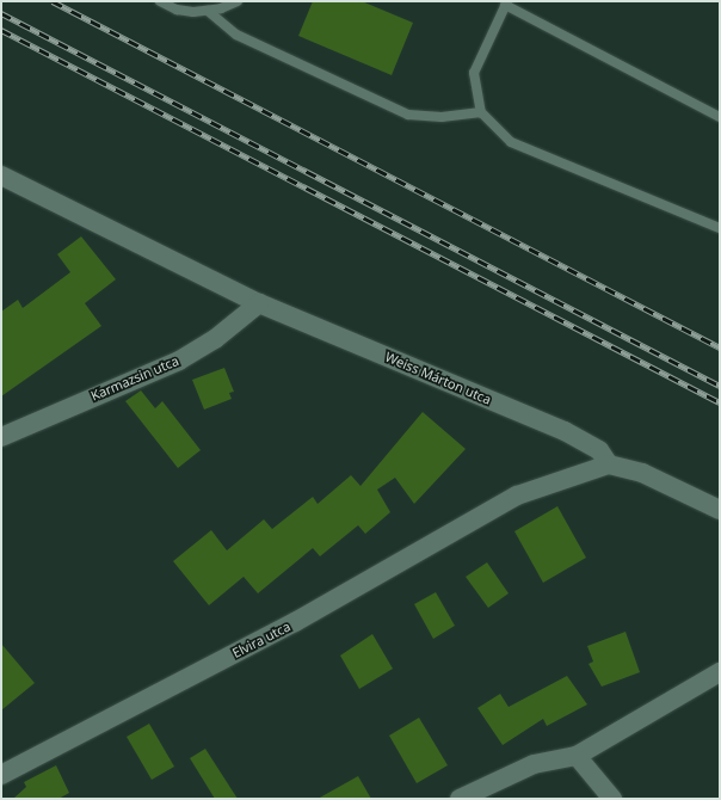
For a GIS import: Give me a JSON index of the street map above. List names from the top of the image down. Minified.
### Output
{"streets":{"street":["Karmazsin utca","Weiss Márton utca","Elvira utca"]},"crossings":[["Karmazsin utca","Weiss Márton utca"],["Weiss Márton utca","Elvira utca"]]}
